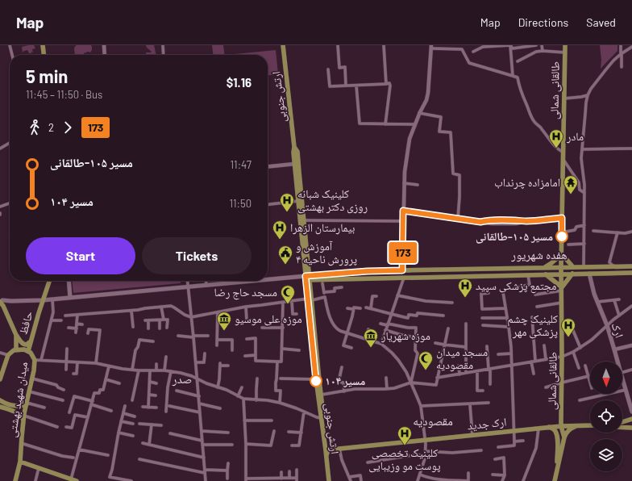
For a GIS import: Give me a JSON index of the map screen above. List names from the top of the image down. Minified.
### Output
{"streets":{"main road":["طالقانی شمالی","ارتش جنوبی","حافظ","ارک","میدان شهید بهشتی","ارک جدید"]},"crossings":[["طالقانی شمالی","ارک جدید"],["ارتش جنوبی","ارک جدید"],["حافظ","میدان شهید بهشتی"]],"districts":["هفده شهریور","صدر","مقصودیه"],"places":{"hospital":["مادر","کلینیک شبانه روزی دکتر بهشتی","بیمارستان الزهرا","مجتمع پزشکی سپید","کلینیک چشم پزشکی مهر","کلینیک تخصصی پوست مو وزیبایی"],"temple":["امامزاده چرنداب"],"other":["مسیر ۱۰۵-طالقانی","مسیر ۱۰۴"],"public building":["آموزش و پرورش ناحیه ۴"],"mosque":["مسجد حاج رضا","مسجد میدان مقصودیه"],"museum":["موزه علی موسیو","موزه شهریار"]},"lines":["bus line 173"],"north":"bottom","page":{"header":"Map","nav":["Map","Directions","Saved"],"on_map":"173","heading":["5 min","11:45 – 11:50 · Bus","$1.16"],"legs":["2","173"],"list":[{"name":"مسیر ۱۰۵-طالقانی","value":"11:47"},{"name":"مسیر ۱۰۴","value":"11:50"}],"buttons":["Start","Tickets"]}}
